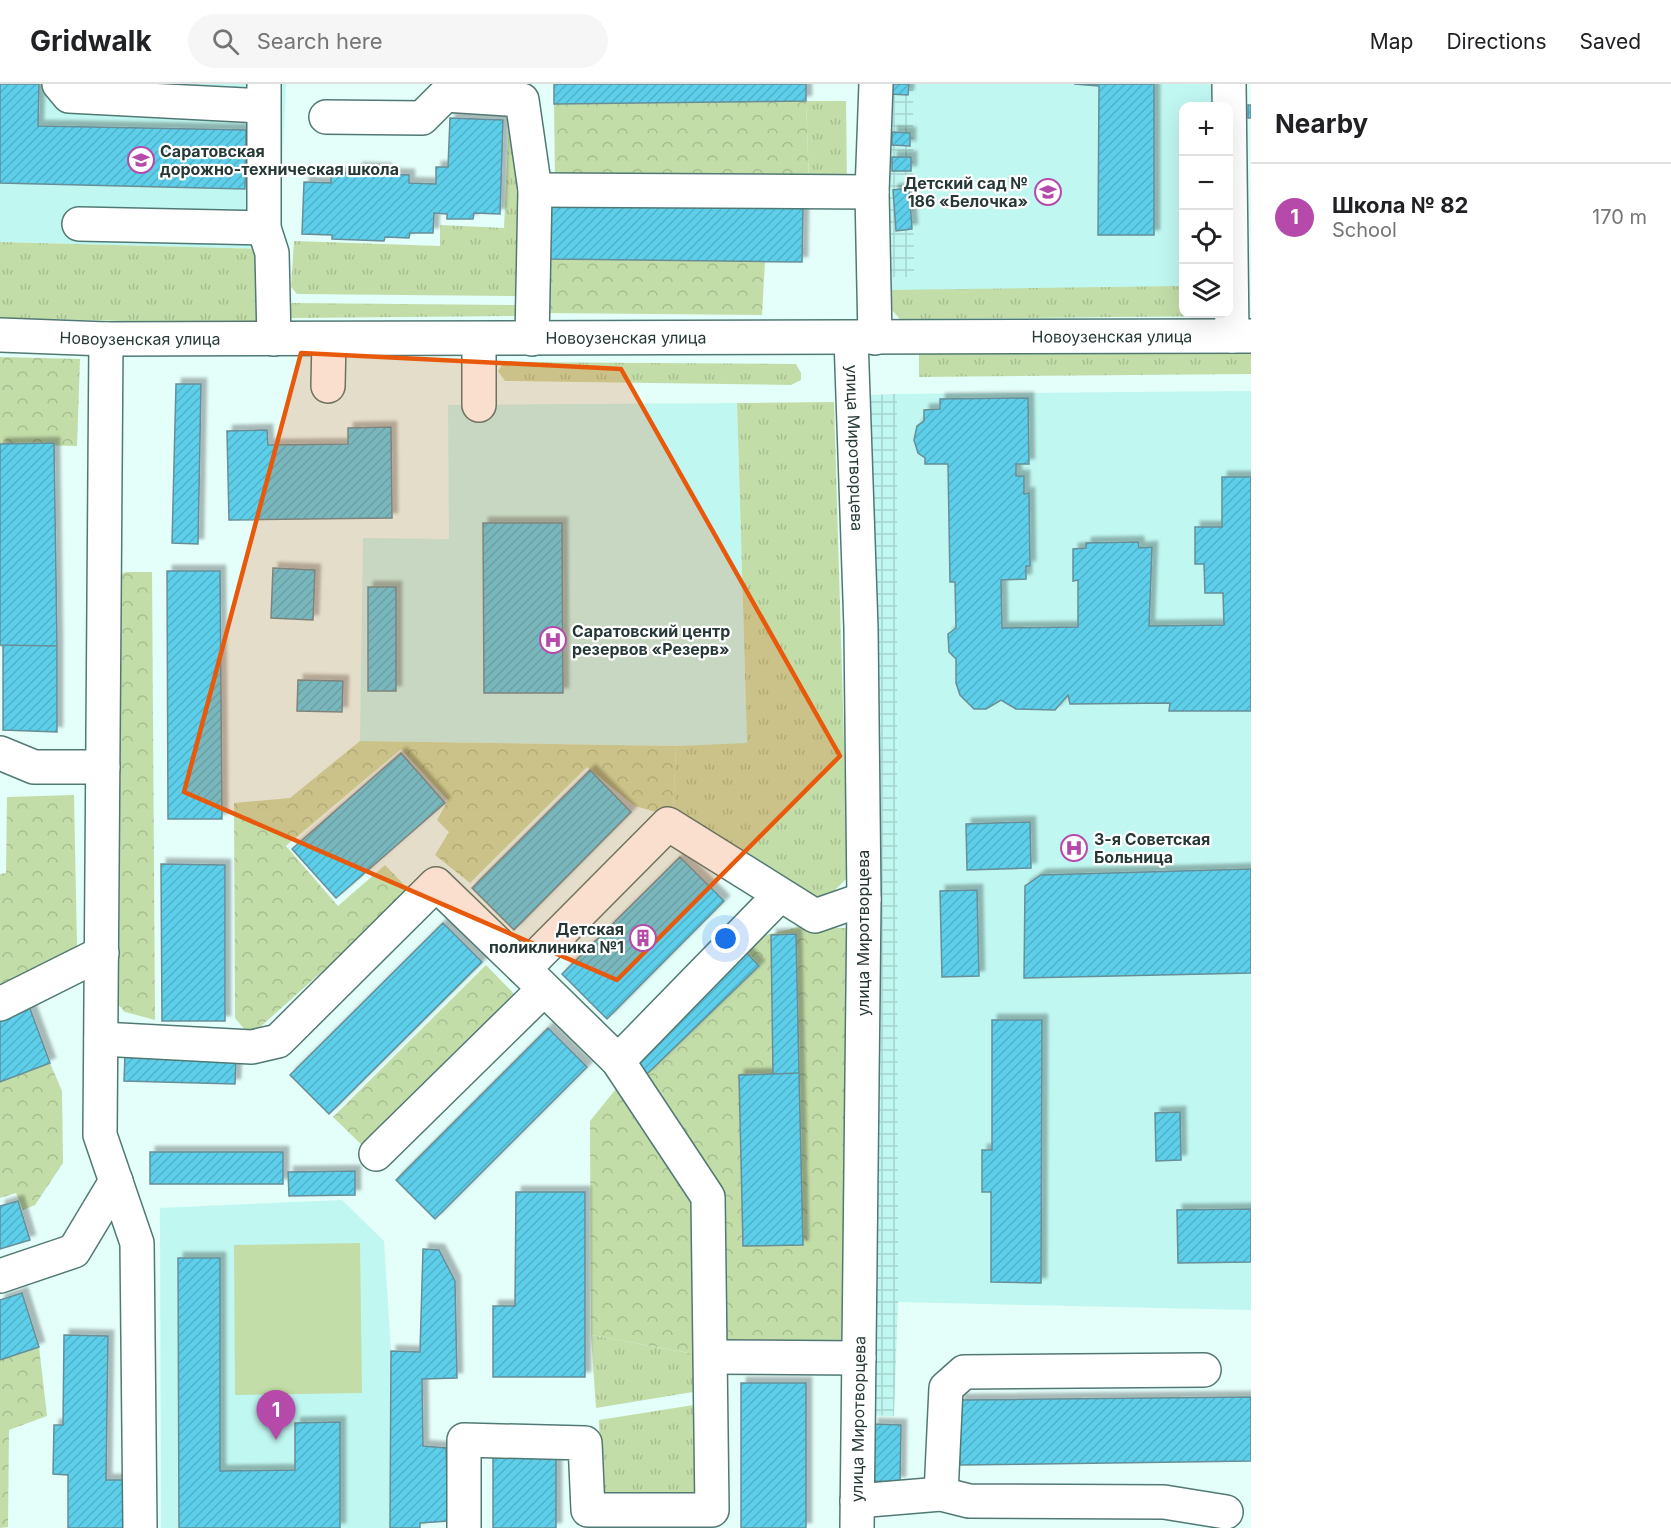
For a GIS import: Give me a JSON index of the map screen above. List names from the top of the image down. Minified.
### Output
{"streets":{"street":["Новоузенская улица","улица Миротворцева"]},"crossings":[["Новоузенская улица","улица Миротворцева"]],"places":{"school or university":["Саратовская дорожно-техническая школа","Детский сад № 186 «Белочка»"],"hospital":["Саратовский центр резервов «Резерв»","3-я Советская Больница"],"building":["Детская поликлиника №1"]},"page":{"header":"Gridwalk","search":"Search here","nav":["Map","Directions","Saved"],"heading":"Nearby","map_buttons":["+","−"],"list":[{"mark":"1","name":"Школа № 82","note":"School","value":"170 m"}],"pins":"1"}}
